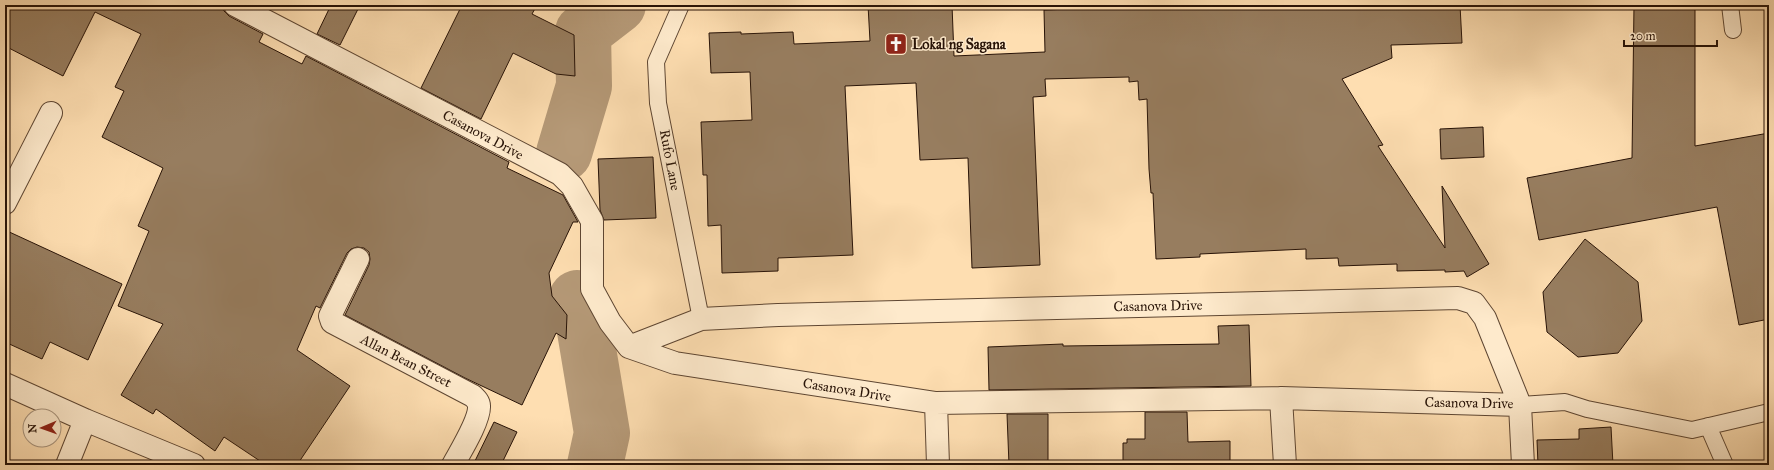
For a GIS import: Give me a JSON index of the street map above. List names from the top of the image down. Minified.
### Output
{"streets":{"street":["Casanova Drive","Allan Bean Street"],"lane":["Rufo Lane"]},"crossings":[["Casanova Drive","Rufo Lane"]],"places":{"church":["Lokal ng Sagana"]},"scale_bar":"20 m","north":"left"}
